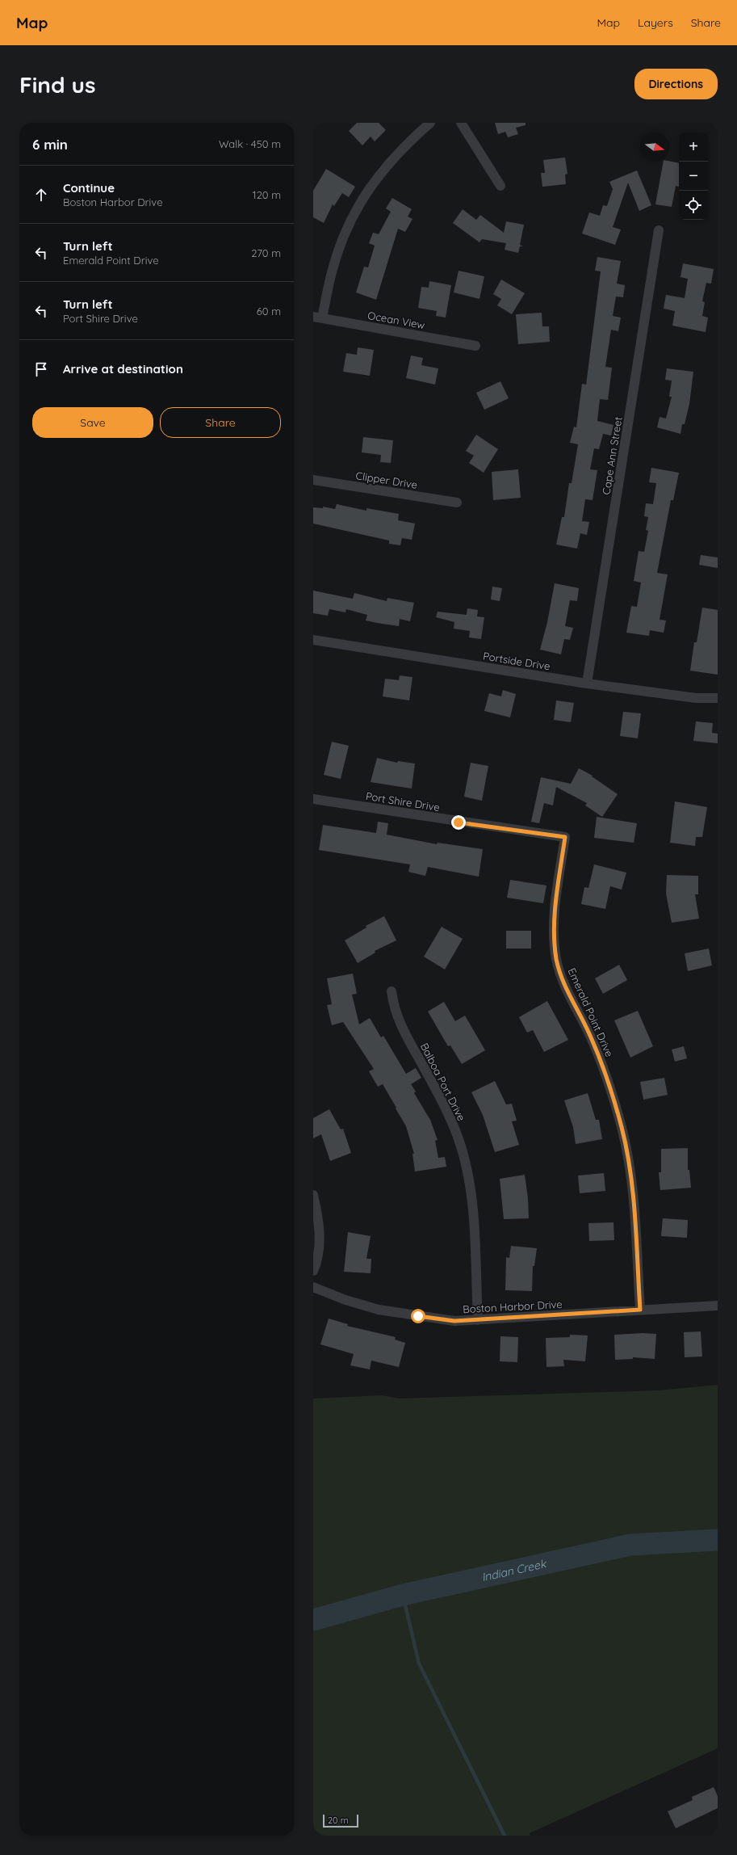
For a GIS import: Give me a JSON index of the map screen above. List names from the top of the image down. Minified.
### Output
{"streets":{"street":["Ocean View","Cape Ann Street","Clipper Drive","Portside Drive","Port Shire Drive","Emerald Point Drive","Balboa Port Drive","Boston Harbor Drive"]},"crossings":[["Cape Ann Street","Portside Drive"],["Port Shire Drive","Emerald Point Drive"],["Emerald Point Drive","Boston Harbor Drive"],["Balboa Port Drive","Boston Harbor Drive"]],"water":["Indian Creek"],"scale_bar":"20 m","north":"right","page":{"header":"Map","nav":["Map","Layers","Share"],"buttons":["Directions",["Save","Share"]],"title":"Find us","heading":["6 min","Walk · 450 m"],"map_buttons":["+","−"],"list":[["Continue","Boston Harbor Drive","120 m"],["Turn left","Emerald Point Drive","270 m"],["Turn left","Port Shire Drive","60 m"],"Arrive at destination"],"scale":"20 m"}}
